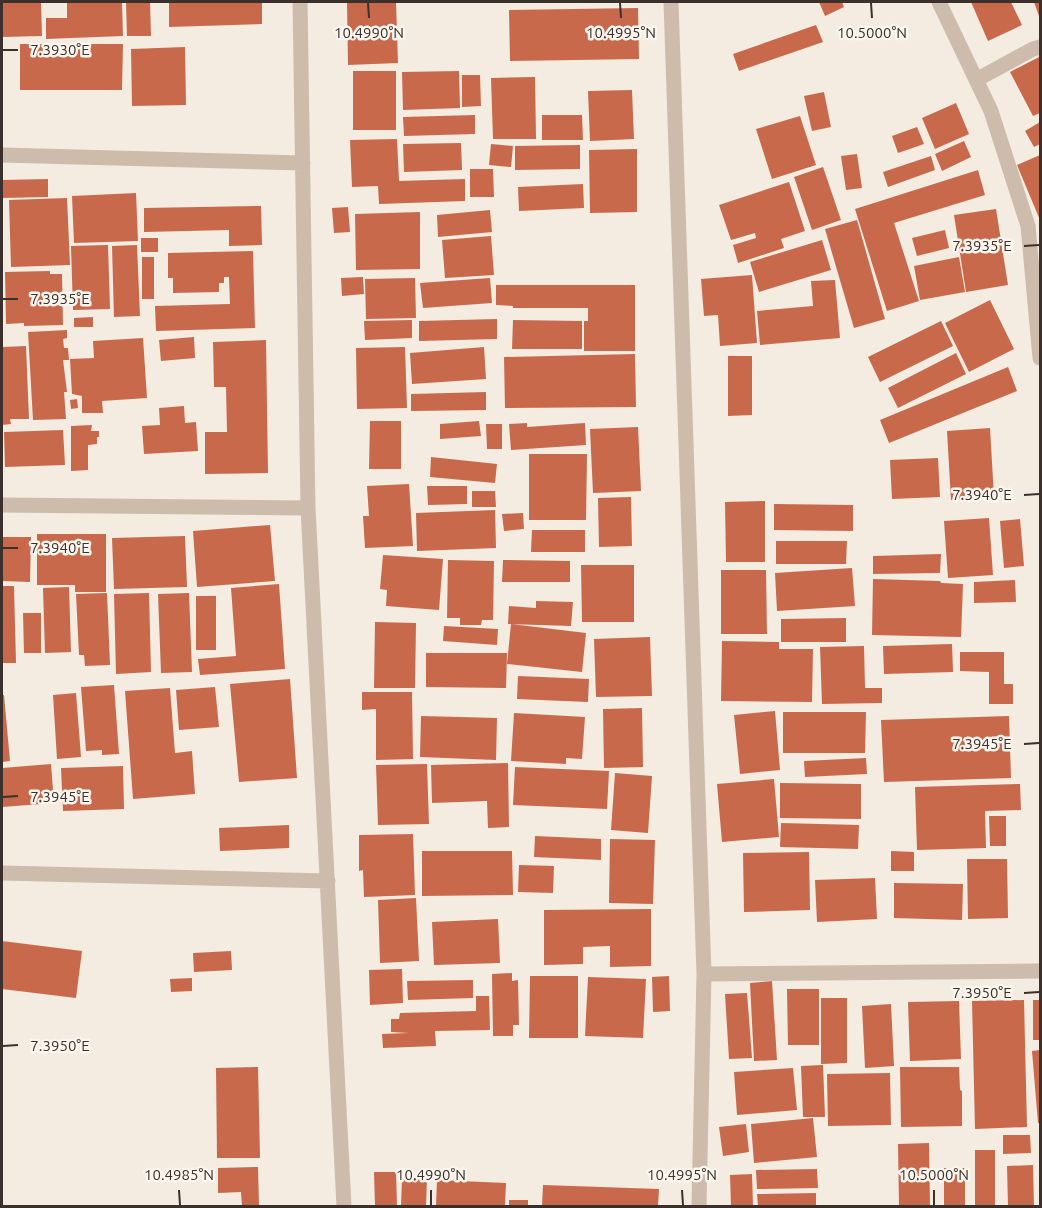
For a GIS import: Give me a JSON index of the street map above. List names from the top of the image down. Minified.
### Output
{"coordinates":["10.4990°N","10.4995°N","10.5000°N","7.3930°E","7.3935°E","7.3940°E","7.3945°E","7.3950°E","10.4985°N"]}
